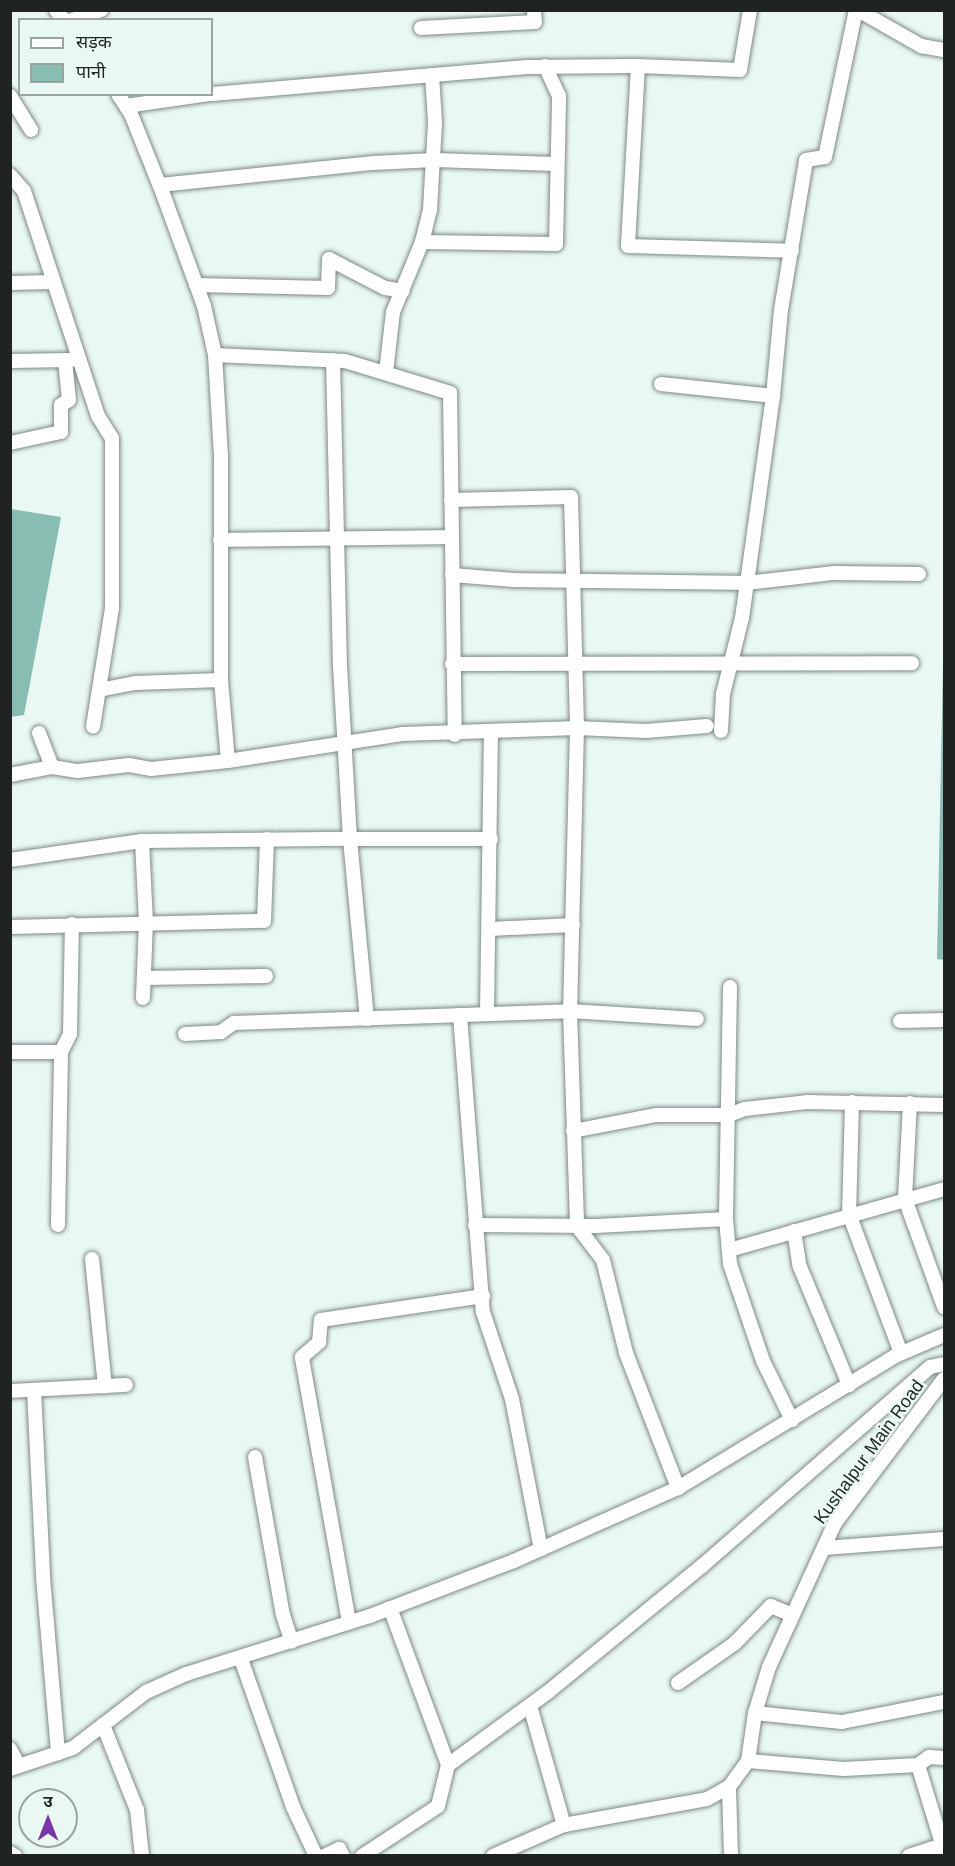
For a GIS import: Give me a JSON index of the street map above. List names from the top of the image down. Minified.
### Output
{"streets":{"street":["Kushalpur Main Road"]},"legend":["सड़क","पानी"],"north":"top"}
